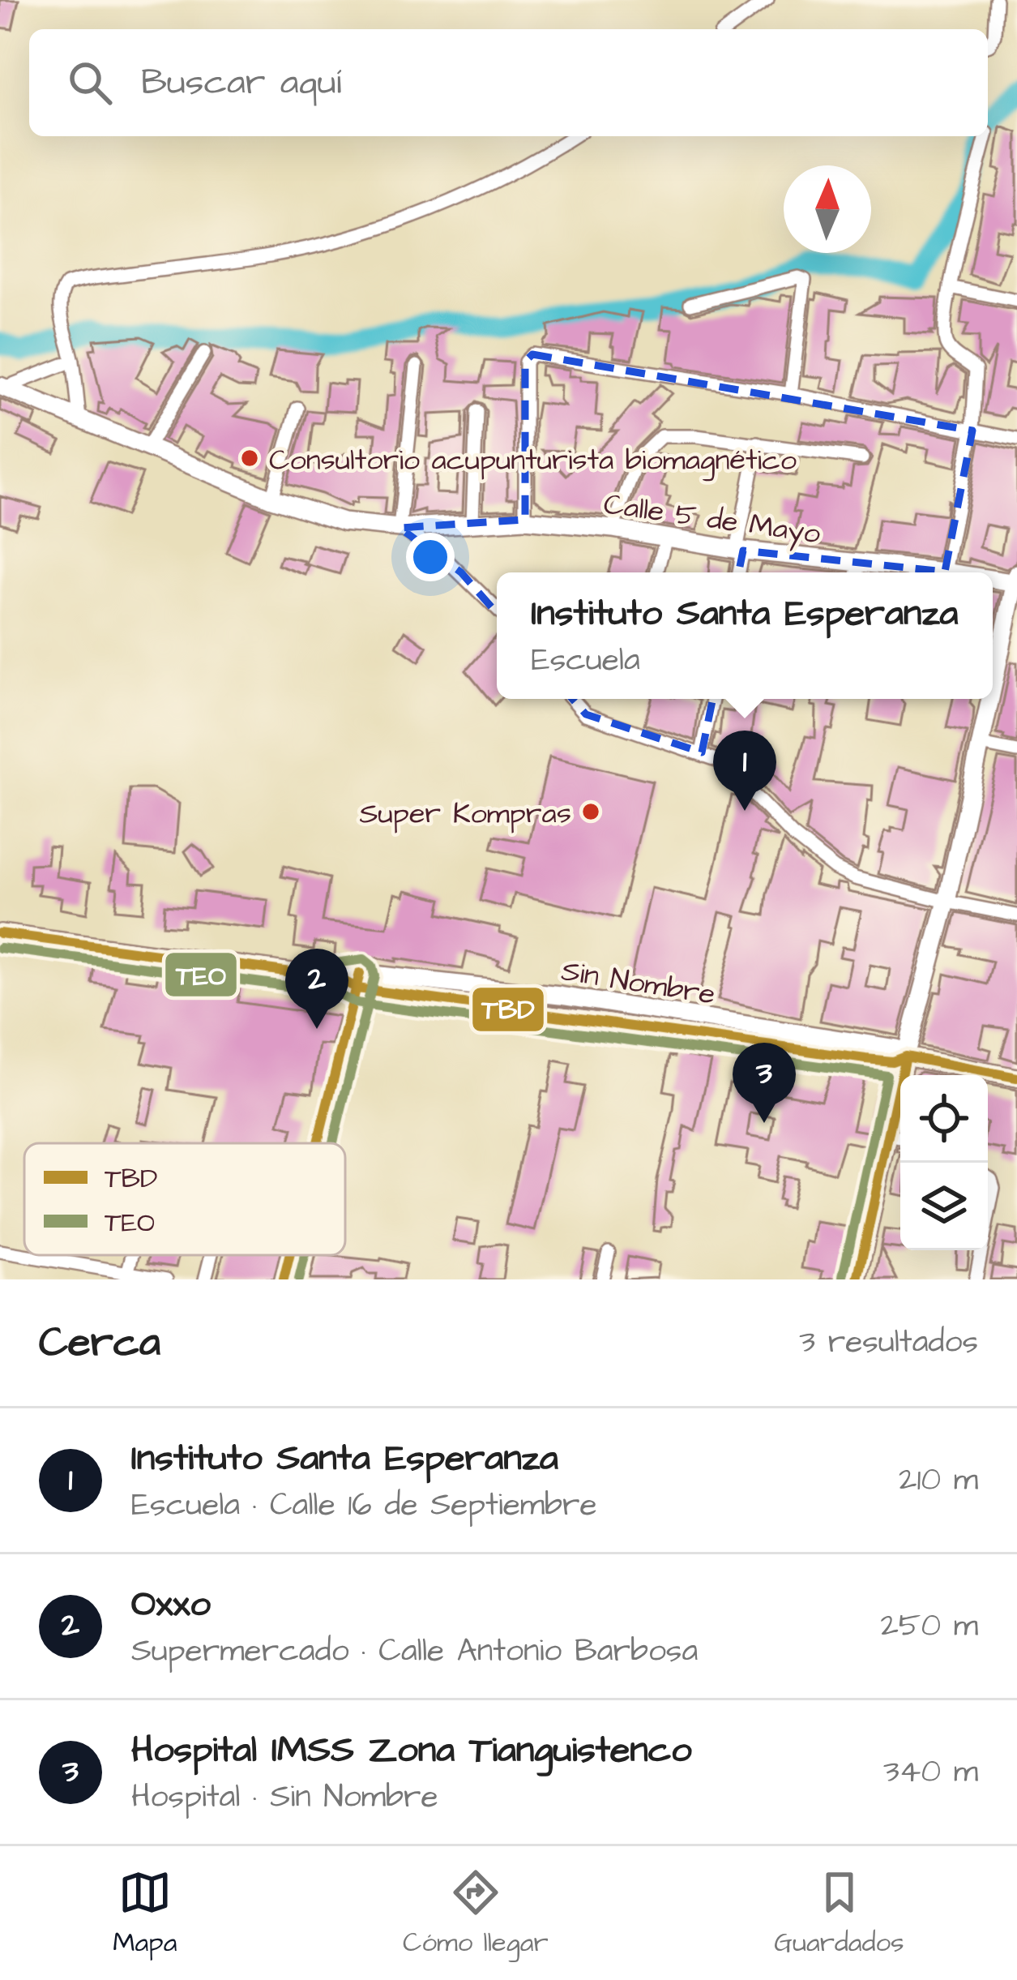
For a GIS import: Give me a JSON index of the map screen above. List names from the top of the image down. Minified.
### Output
{"streets":{"street":["Calle 5 de Mayo","Sin Nombre"]},"places":["Consultorio acupunturista biomagnético","Super Kompras"],"lines":["transit line TBD","transit line TEO"],"legend":["TBD","TEO"],"north":"top","page":{"search":"Buscar aquí","popup":["Instituto Santa Esperanza","Escuela"],"pins":["1","2","3"],"heading":["Cerca","3 resultados"],"list":[{"mark":"1","name":"Instituto Santa Esperanza","note":"Escuela · Calle 16 de Septiembre","value":"210 m"},{"mark":"2","name":"Oxxo","note":"Supermercado · Calle Antonio Barbosa","value":"250 m"},{"mark":"3","name":"Hospital IMSS Zona Tianguistenco","note":"Hospital · Sin Nombre","value":"340 m"}],"nav":["Mapa","Cómo llegar","Guardados"]}}
